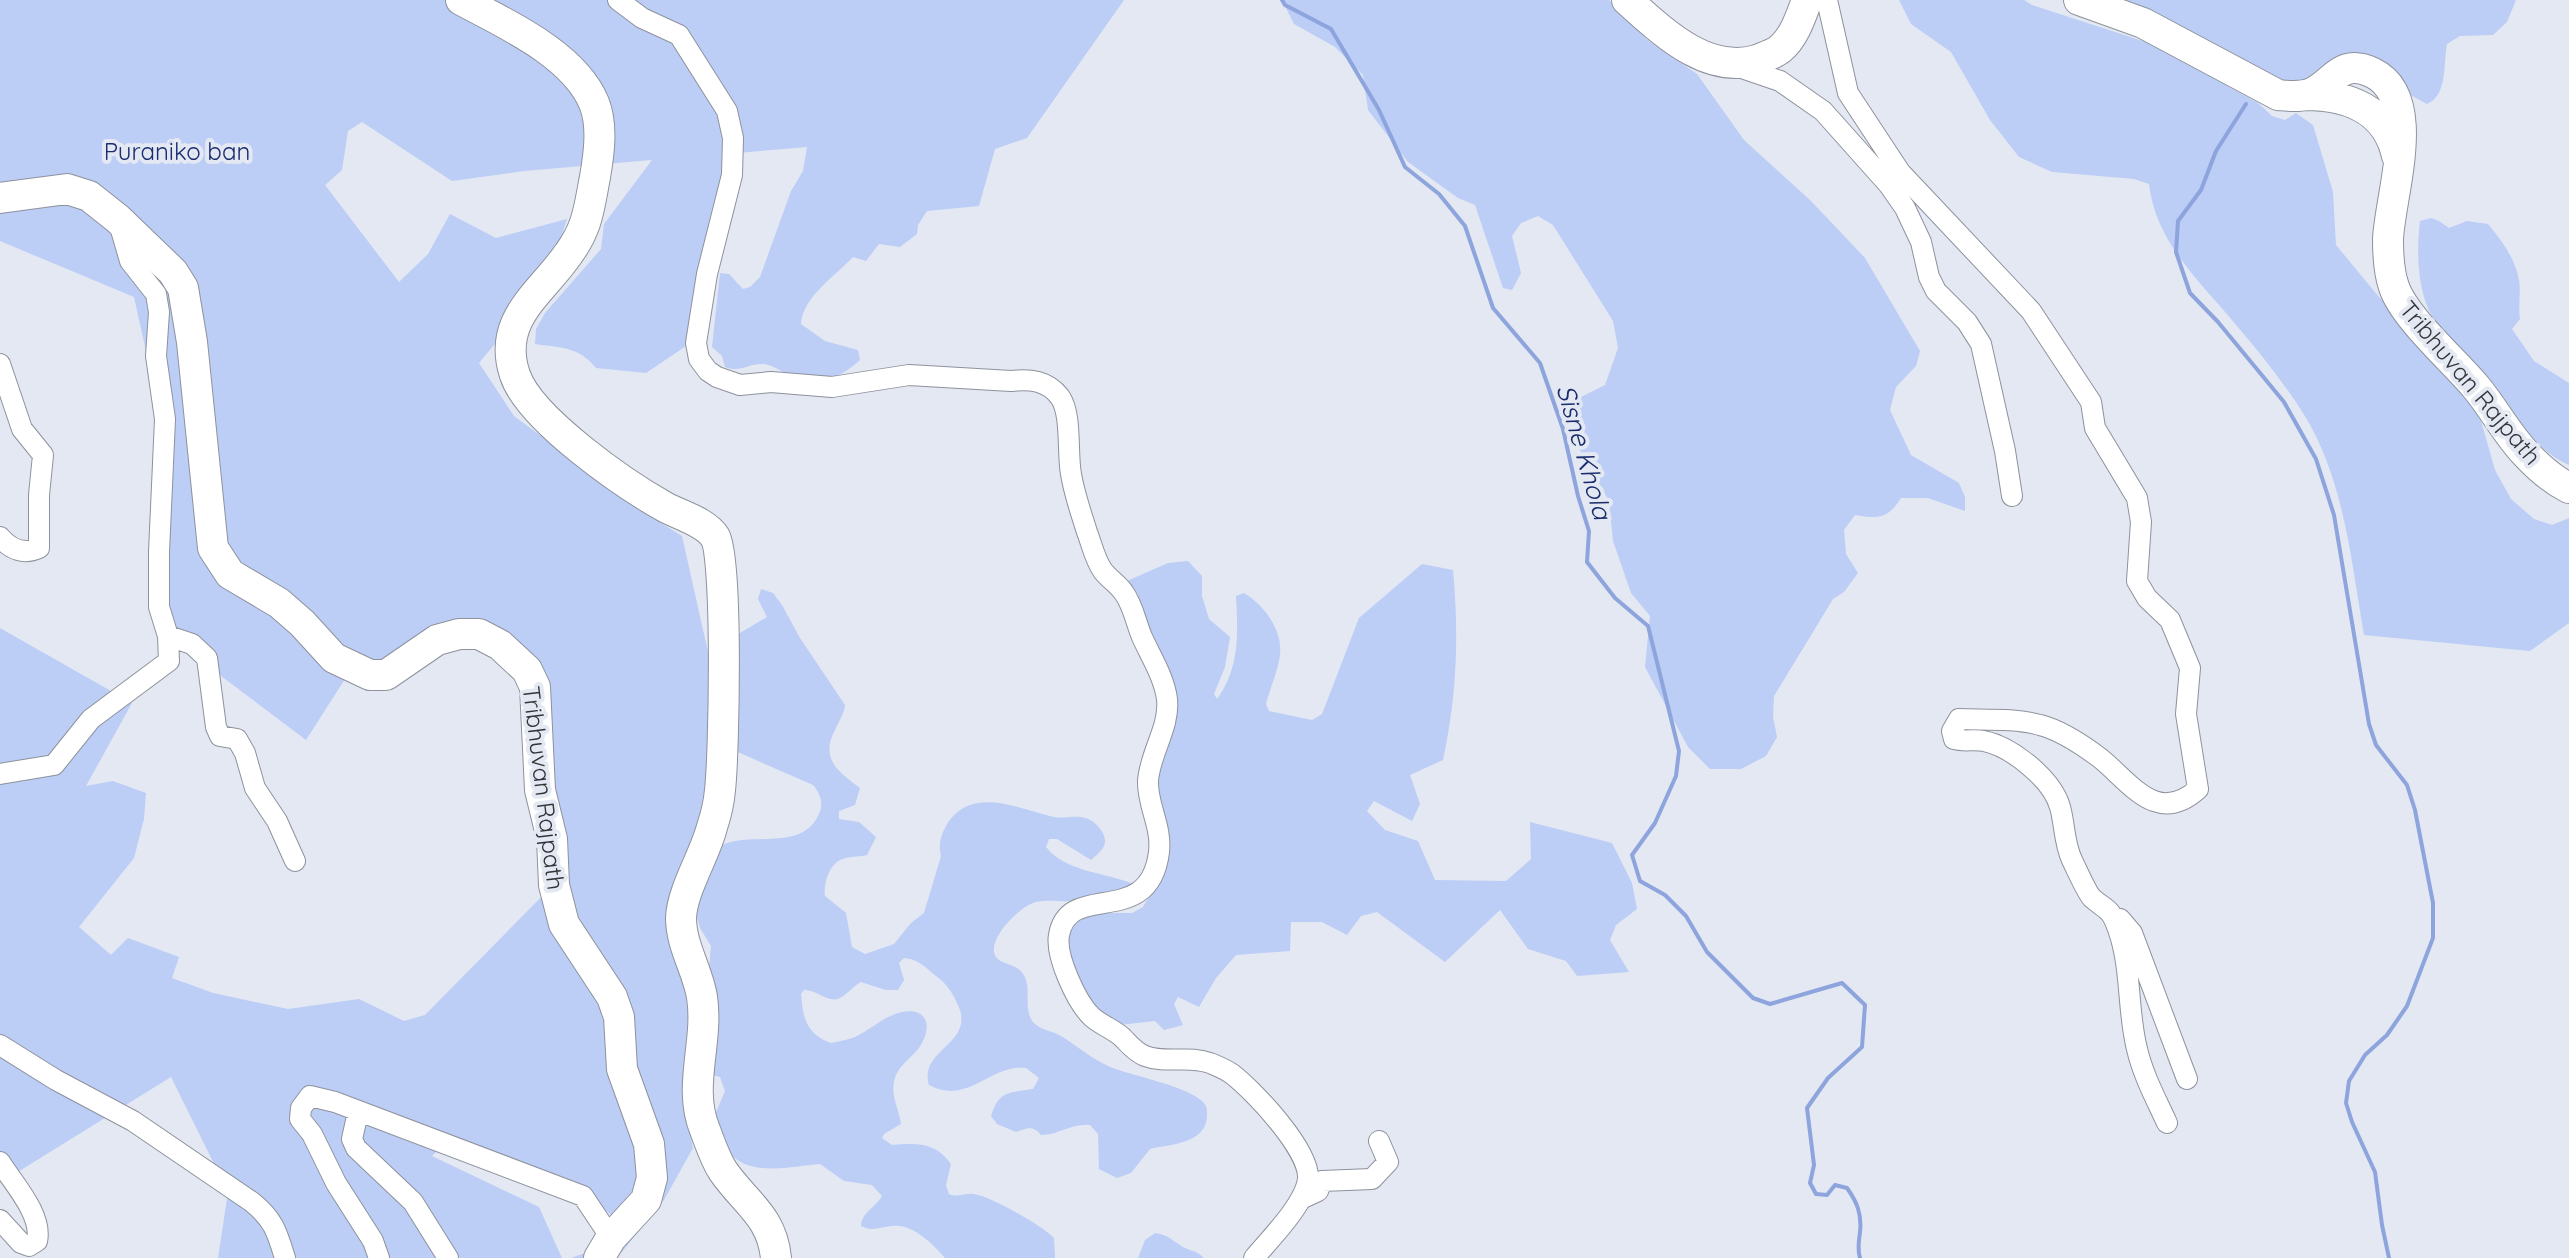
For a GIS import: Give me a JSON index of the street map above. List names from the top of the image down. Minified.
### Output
{"streets":{"highway":["Tribhuvan Rajpath"]},"water":["Sisne Khola"],"parks":["Puraniko ban"]}
